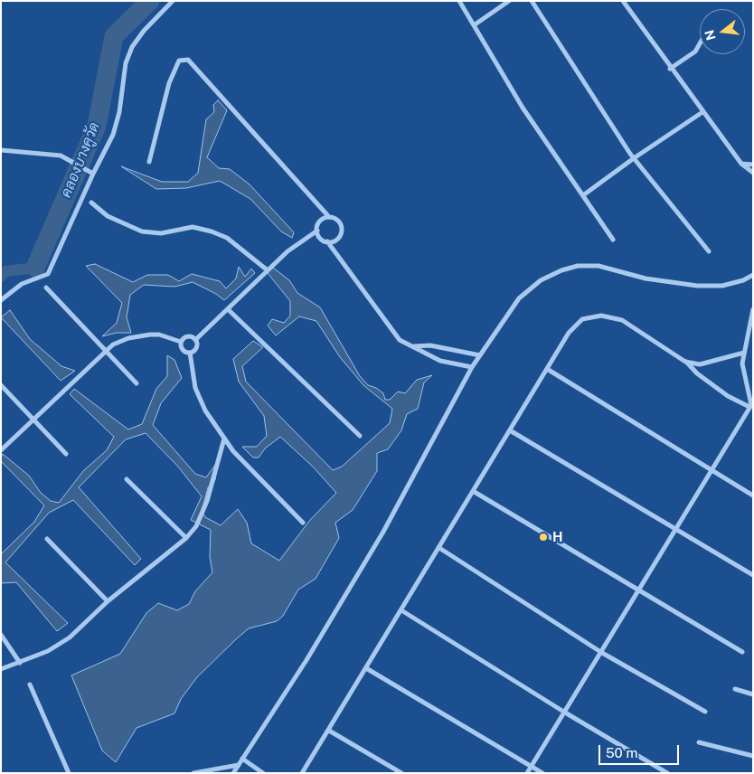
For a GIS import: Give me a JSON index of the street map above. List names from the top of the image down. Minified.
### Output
{"water":["คลองบางคูวัด"],"places":["H"],"scale_bar":"50 m","north":"left"}
